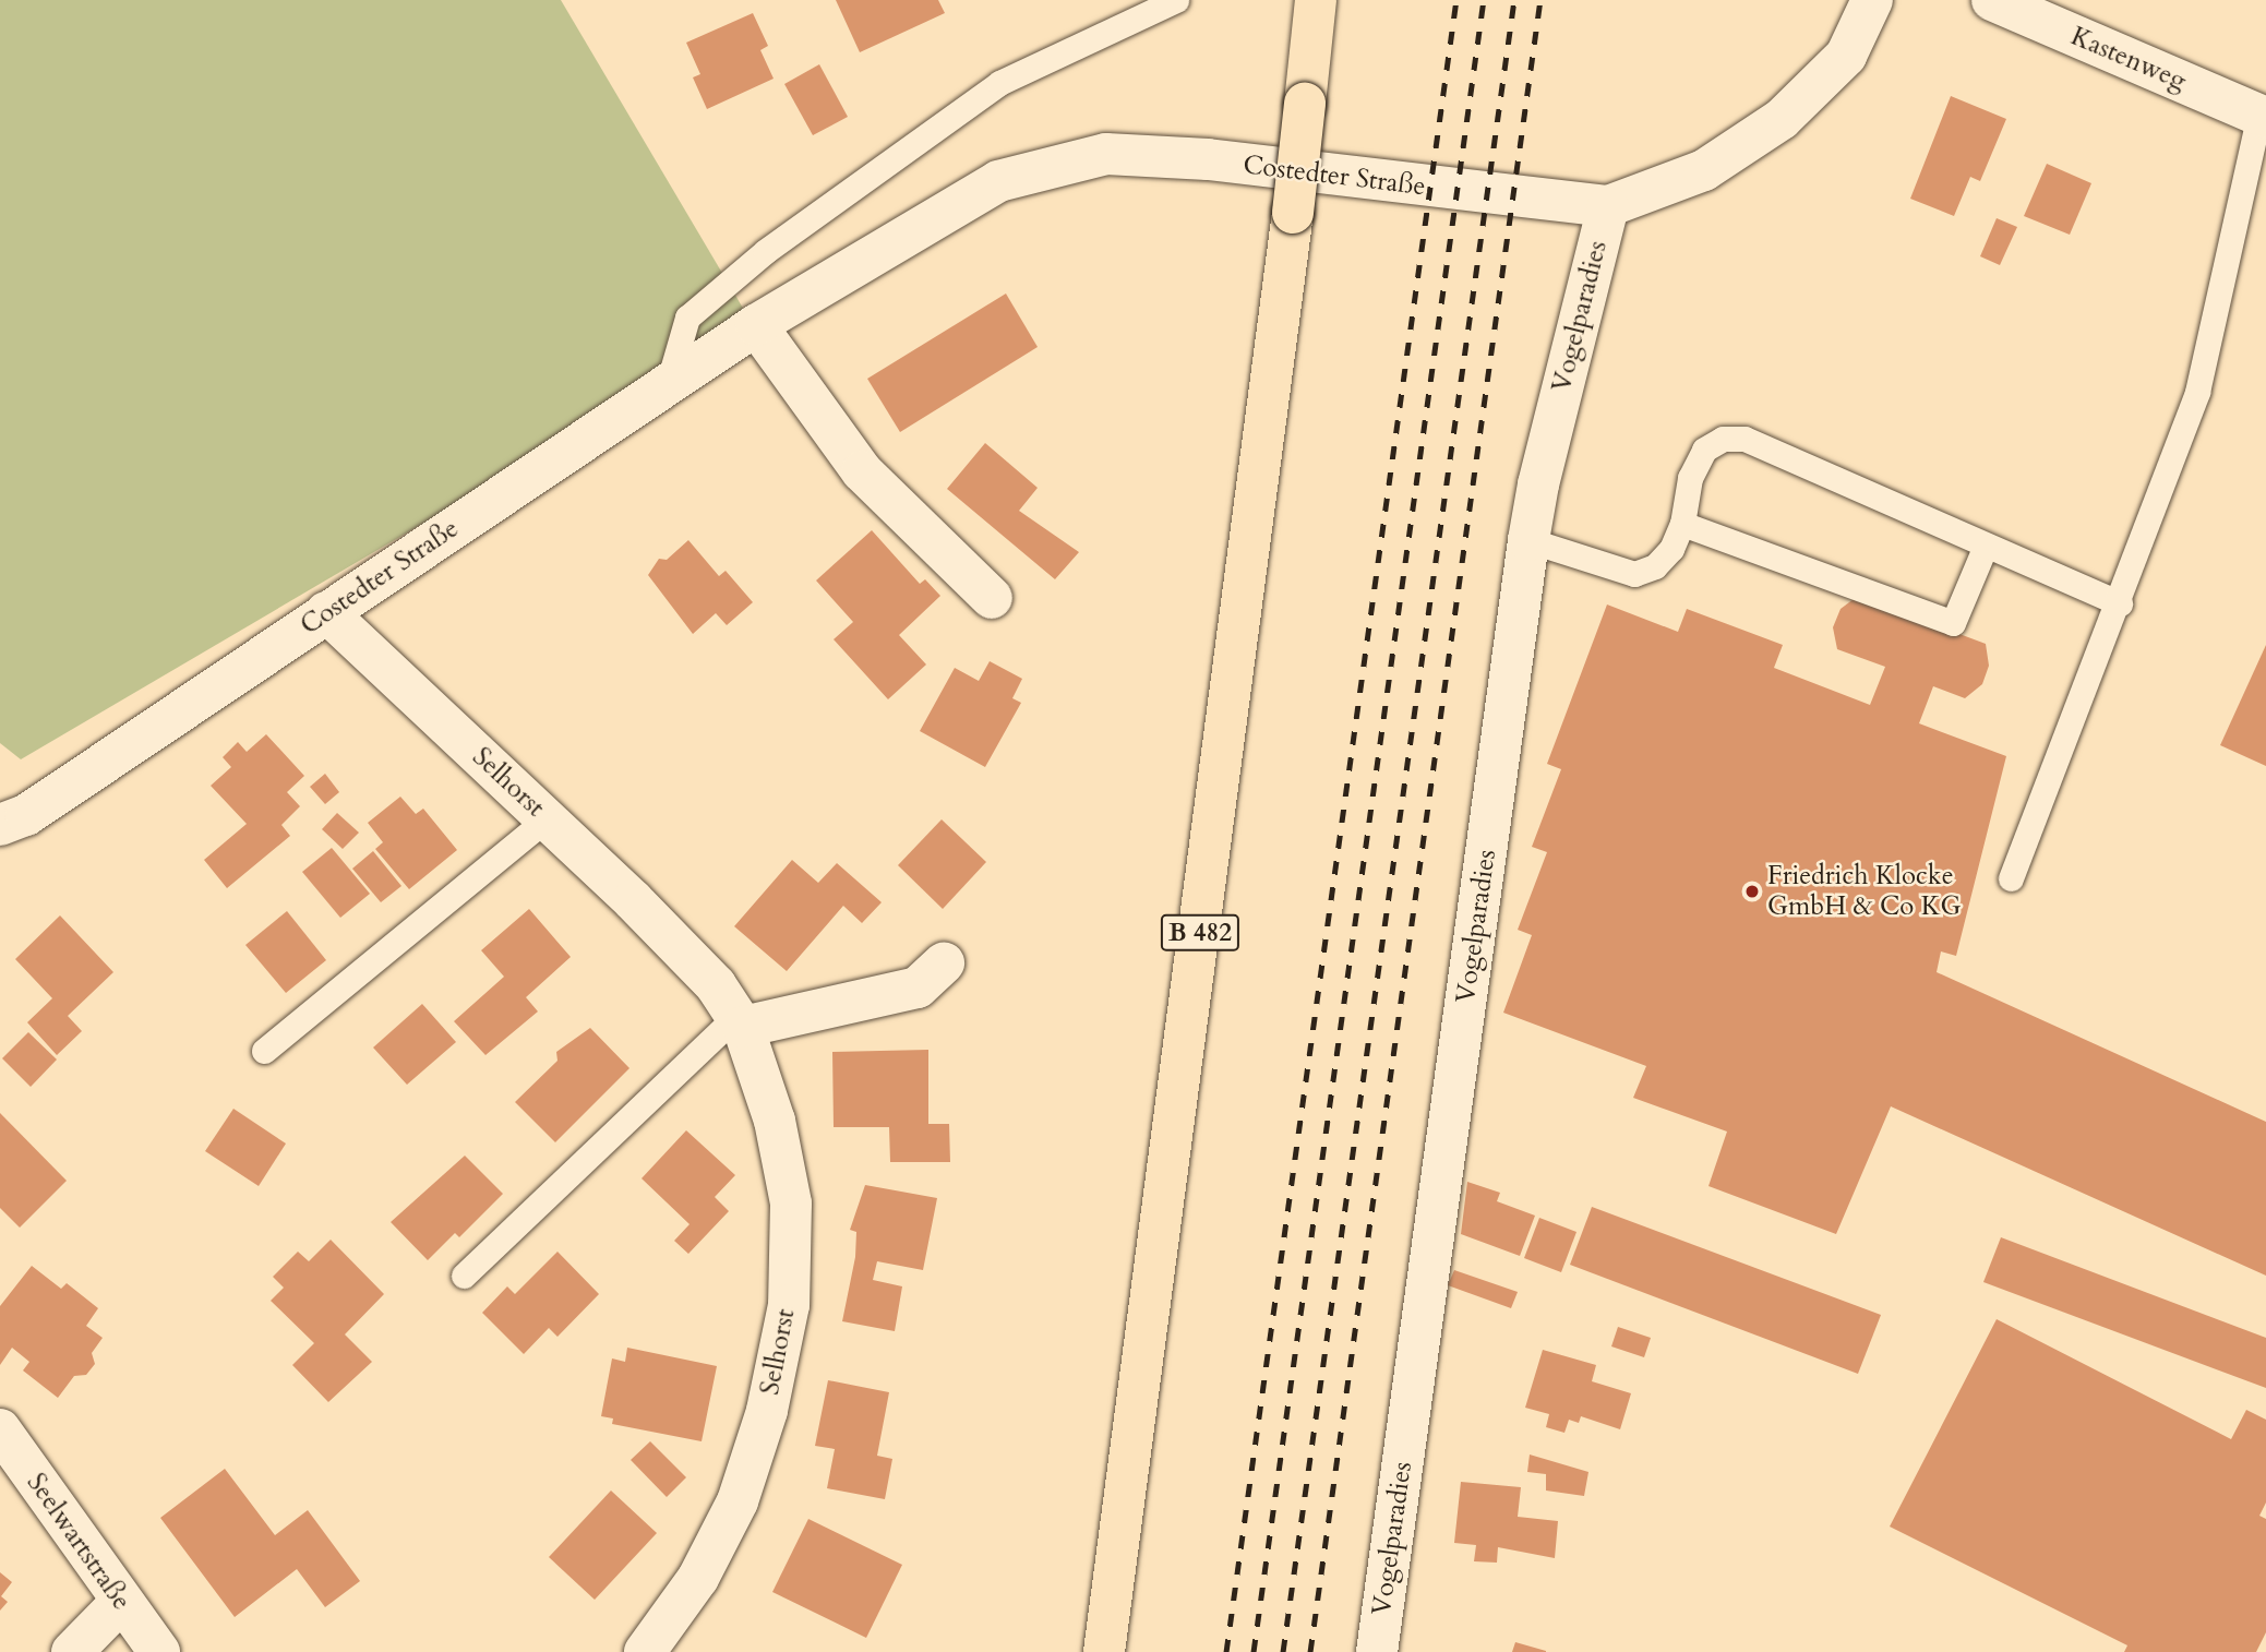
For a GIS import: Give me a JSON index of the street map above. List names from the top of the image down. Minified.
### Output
{"streets":{"main road":["B 482"],"street":["Kastenweg","Costedter Straße","Vogelparadies","Selhorst","Seelwartstraße"]},"crossings":[["Costedter Straße","Vogelparadies"],["Costedter Straße","Selhorst"]],"places":["Friedrich Klocke GmbH & Co KG"]}
